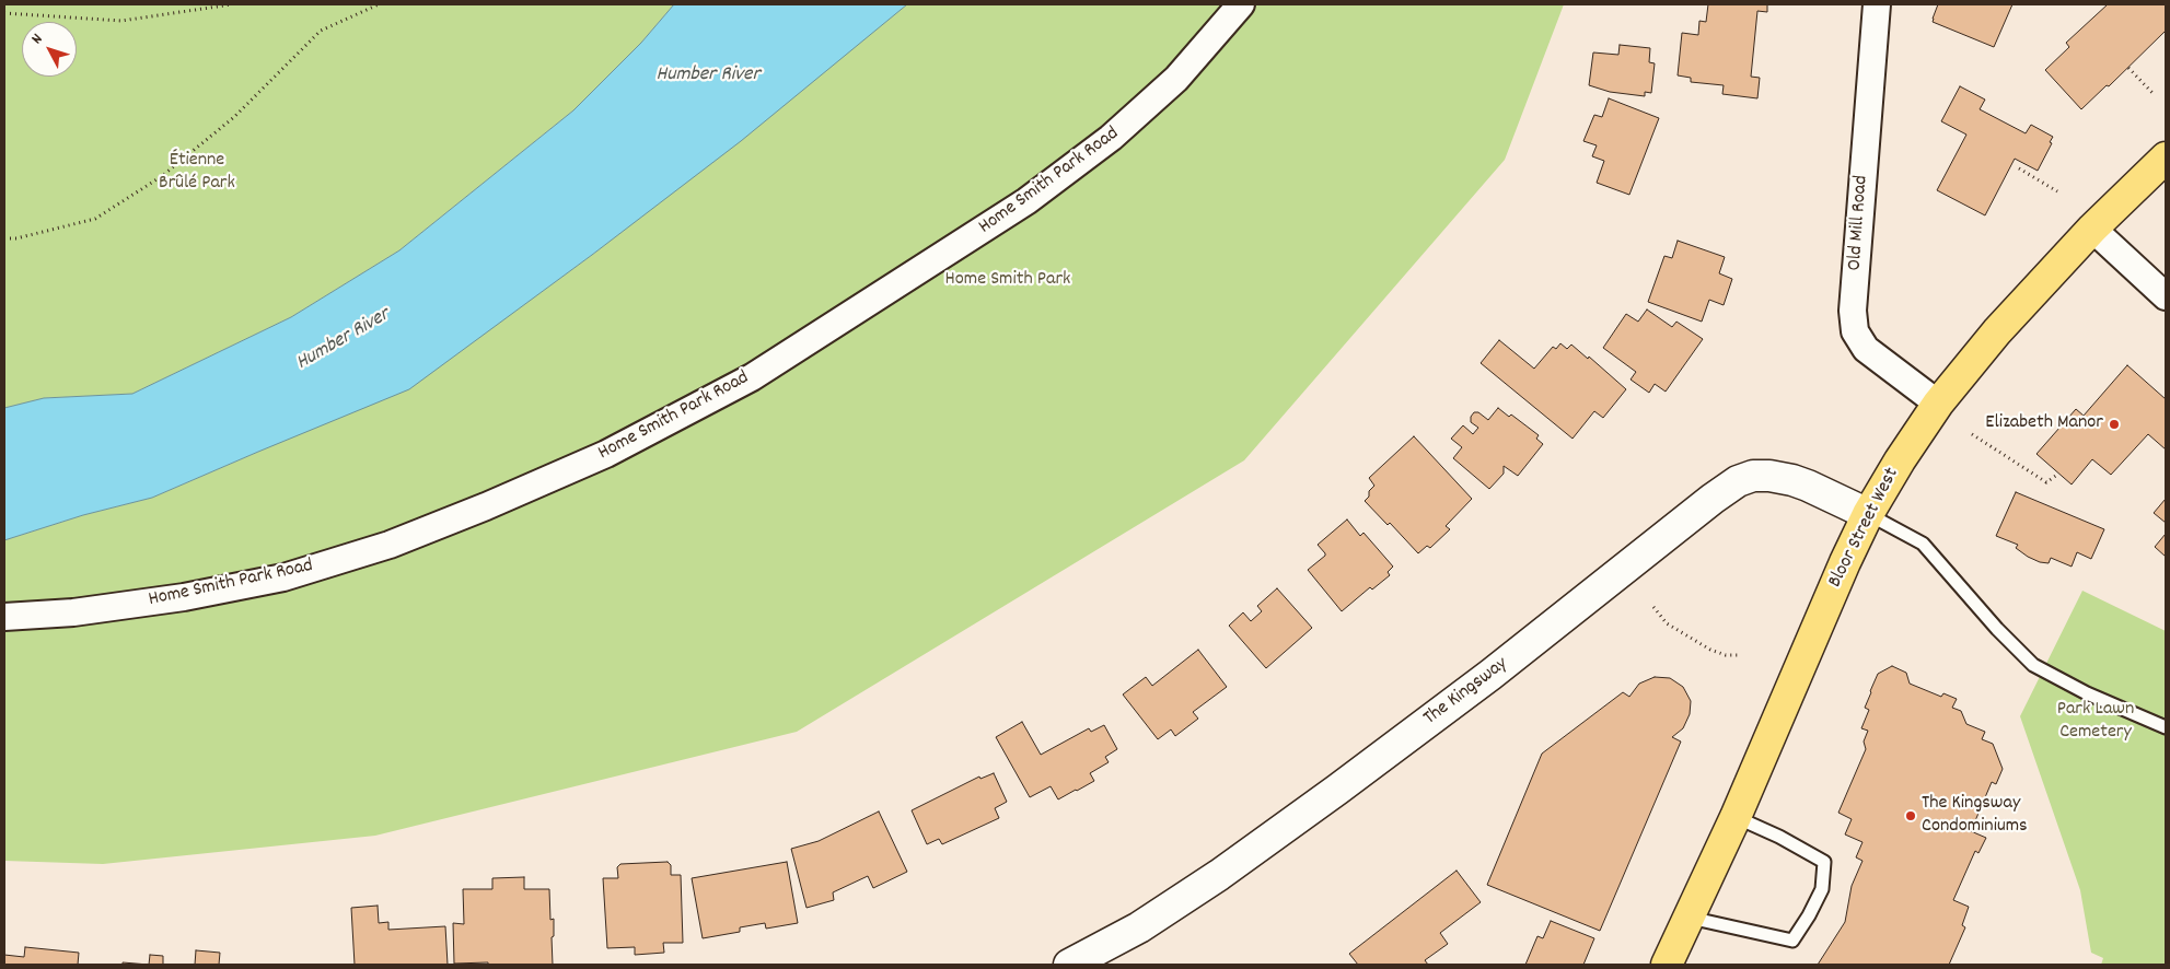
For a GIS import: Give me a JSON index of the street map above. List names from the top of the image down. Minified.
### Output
{"streets":{"main road":["Bloor Street West"],"street":["Home Smith Park Road","Old Mill Road","The Kingsway"]},"crossings":[["Old Mill Road","Bloor Street West"],["Bloor Street West","The Kingsway"]],"water":["Humber River"],"parks":["Étienne Brûlé Park","Home Smith Park","Park Lawn Cemetery"],"places":["Elizabeth Manor","The Kingsway Condominiums"],"north":"top left"}
